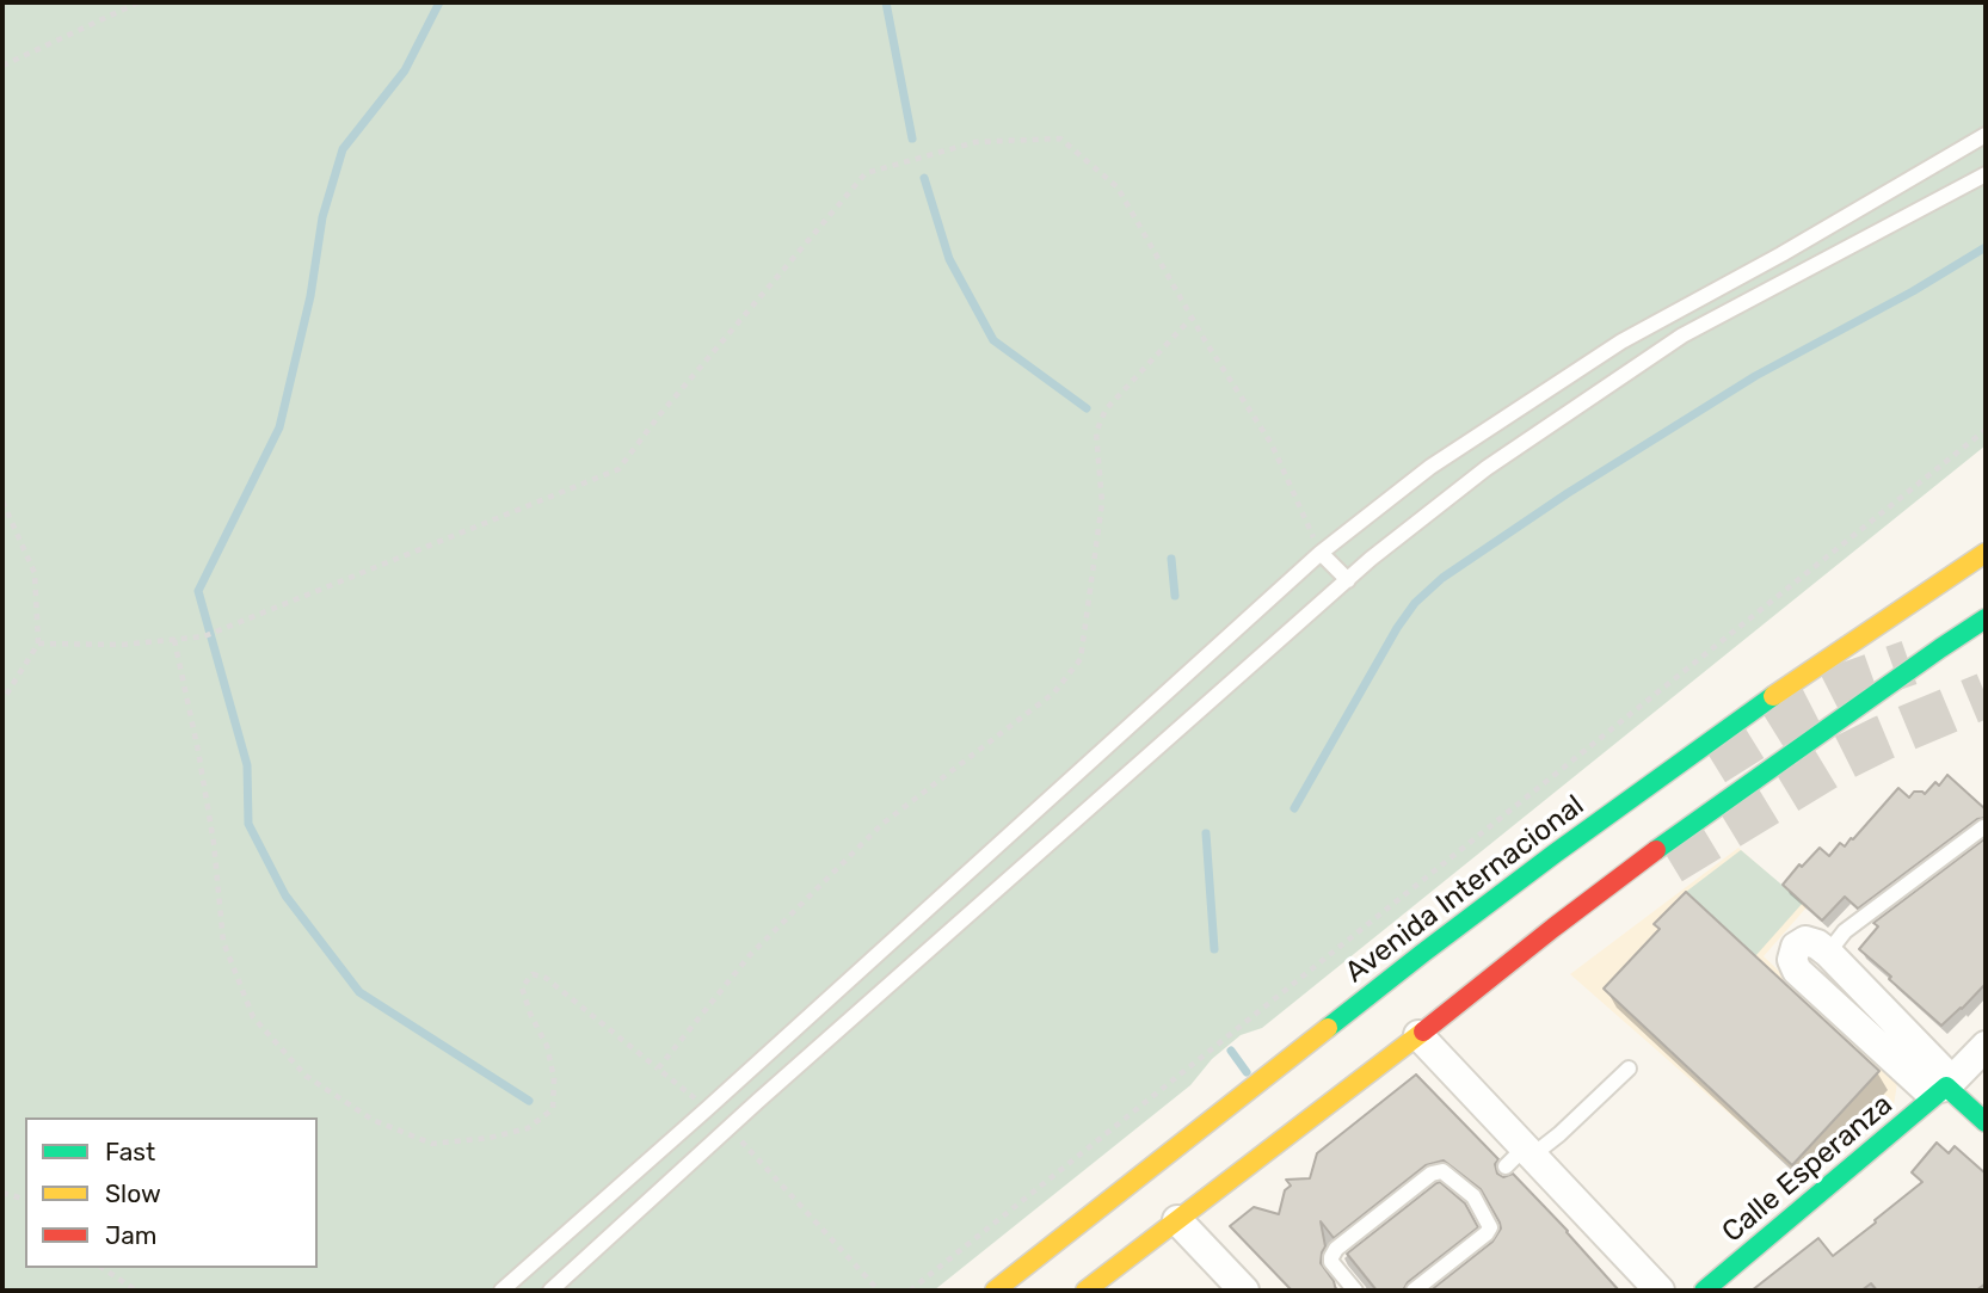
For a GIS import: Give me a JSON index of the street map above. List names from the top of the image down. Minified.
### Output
{"streets":{"main road":["Avenida Internacional","Calle Esperanza"]},"legend":["Fast","Slow","Jam"]}
